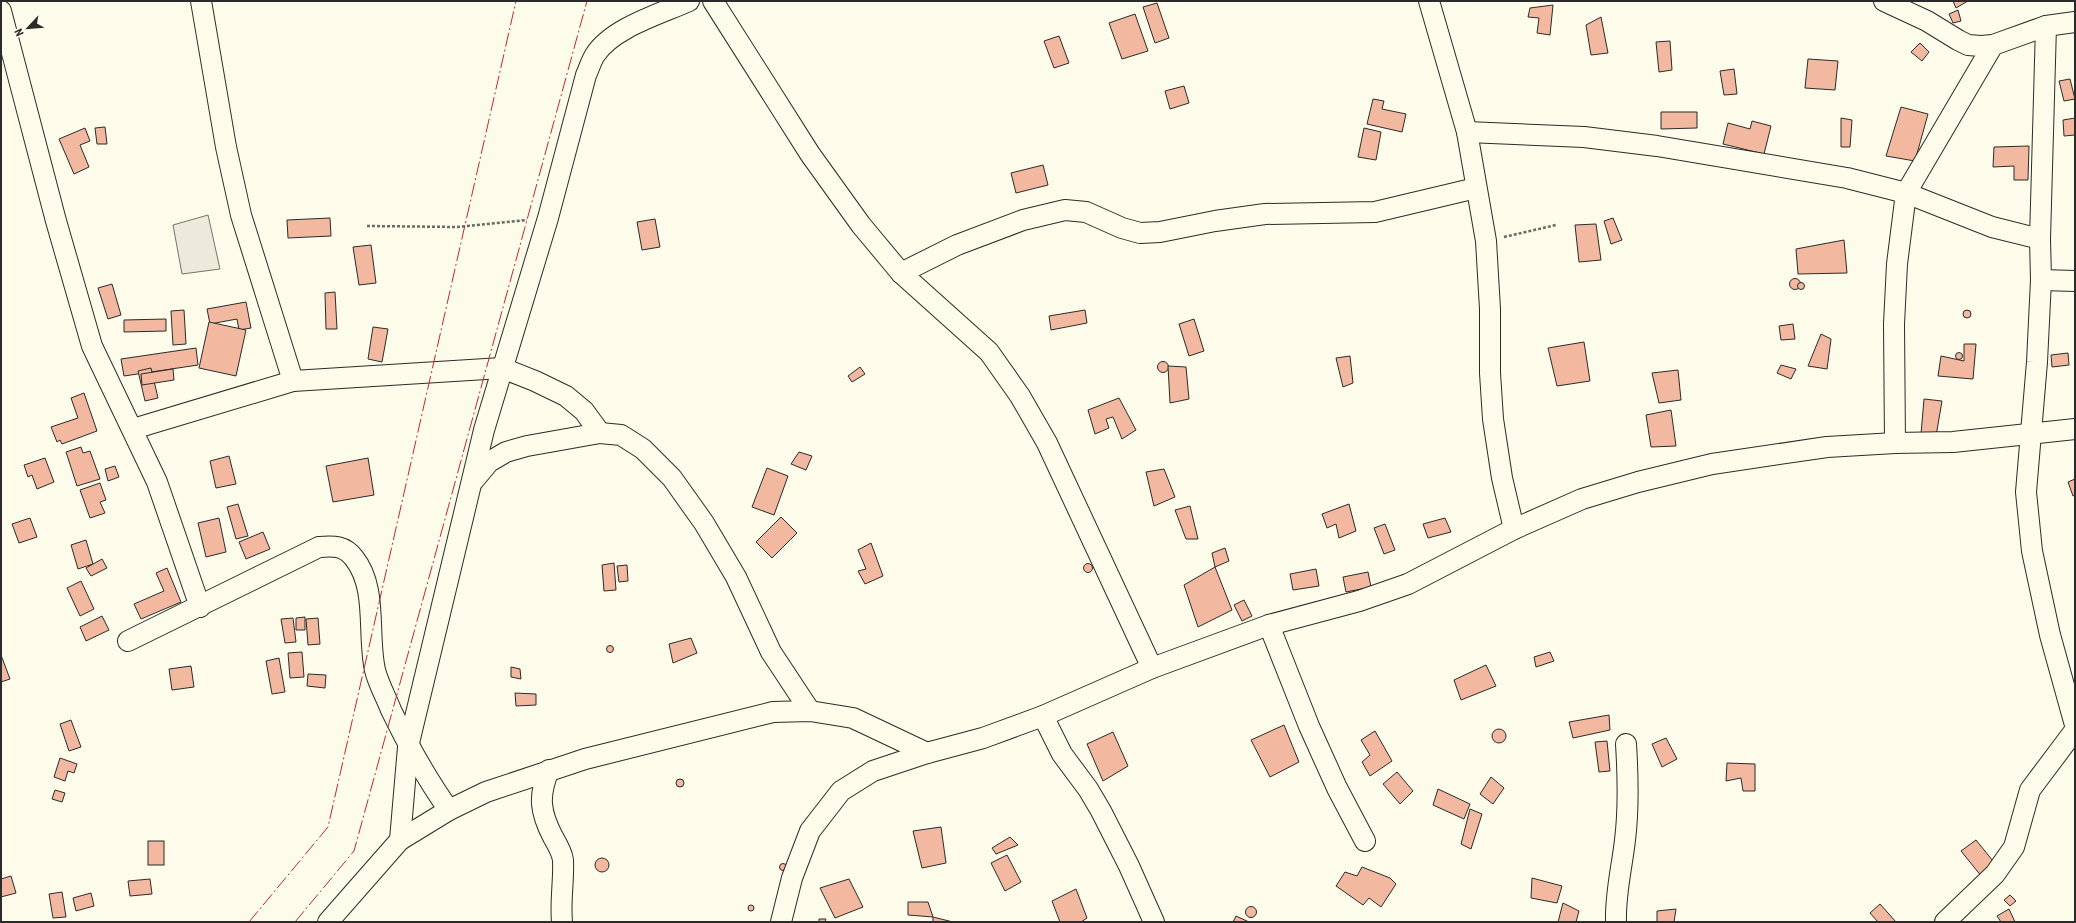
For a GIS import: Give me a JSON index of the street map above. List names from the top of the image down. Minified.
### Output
{"north":"bottom left"}
